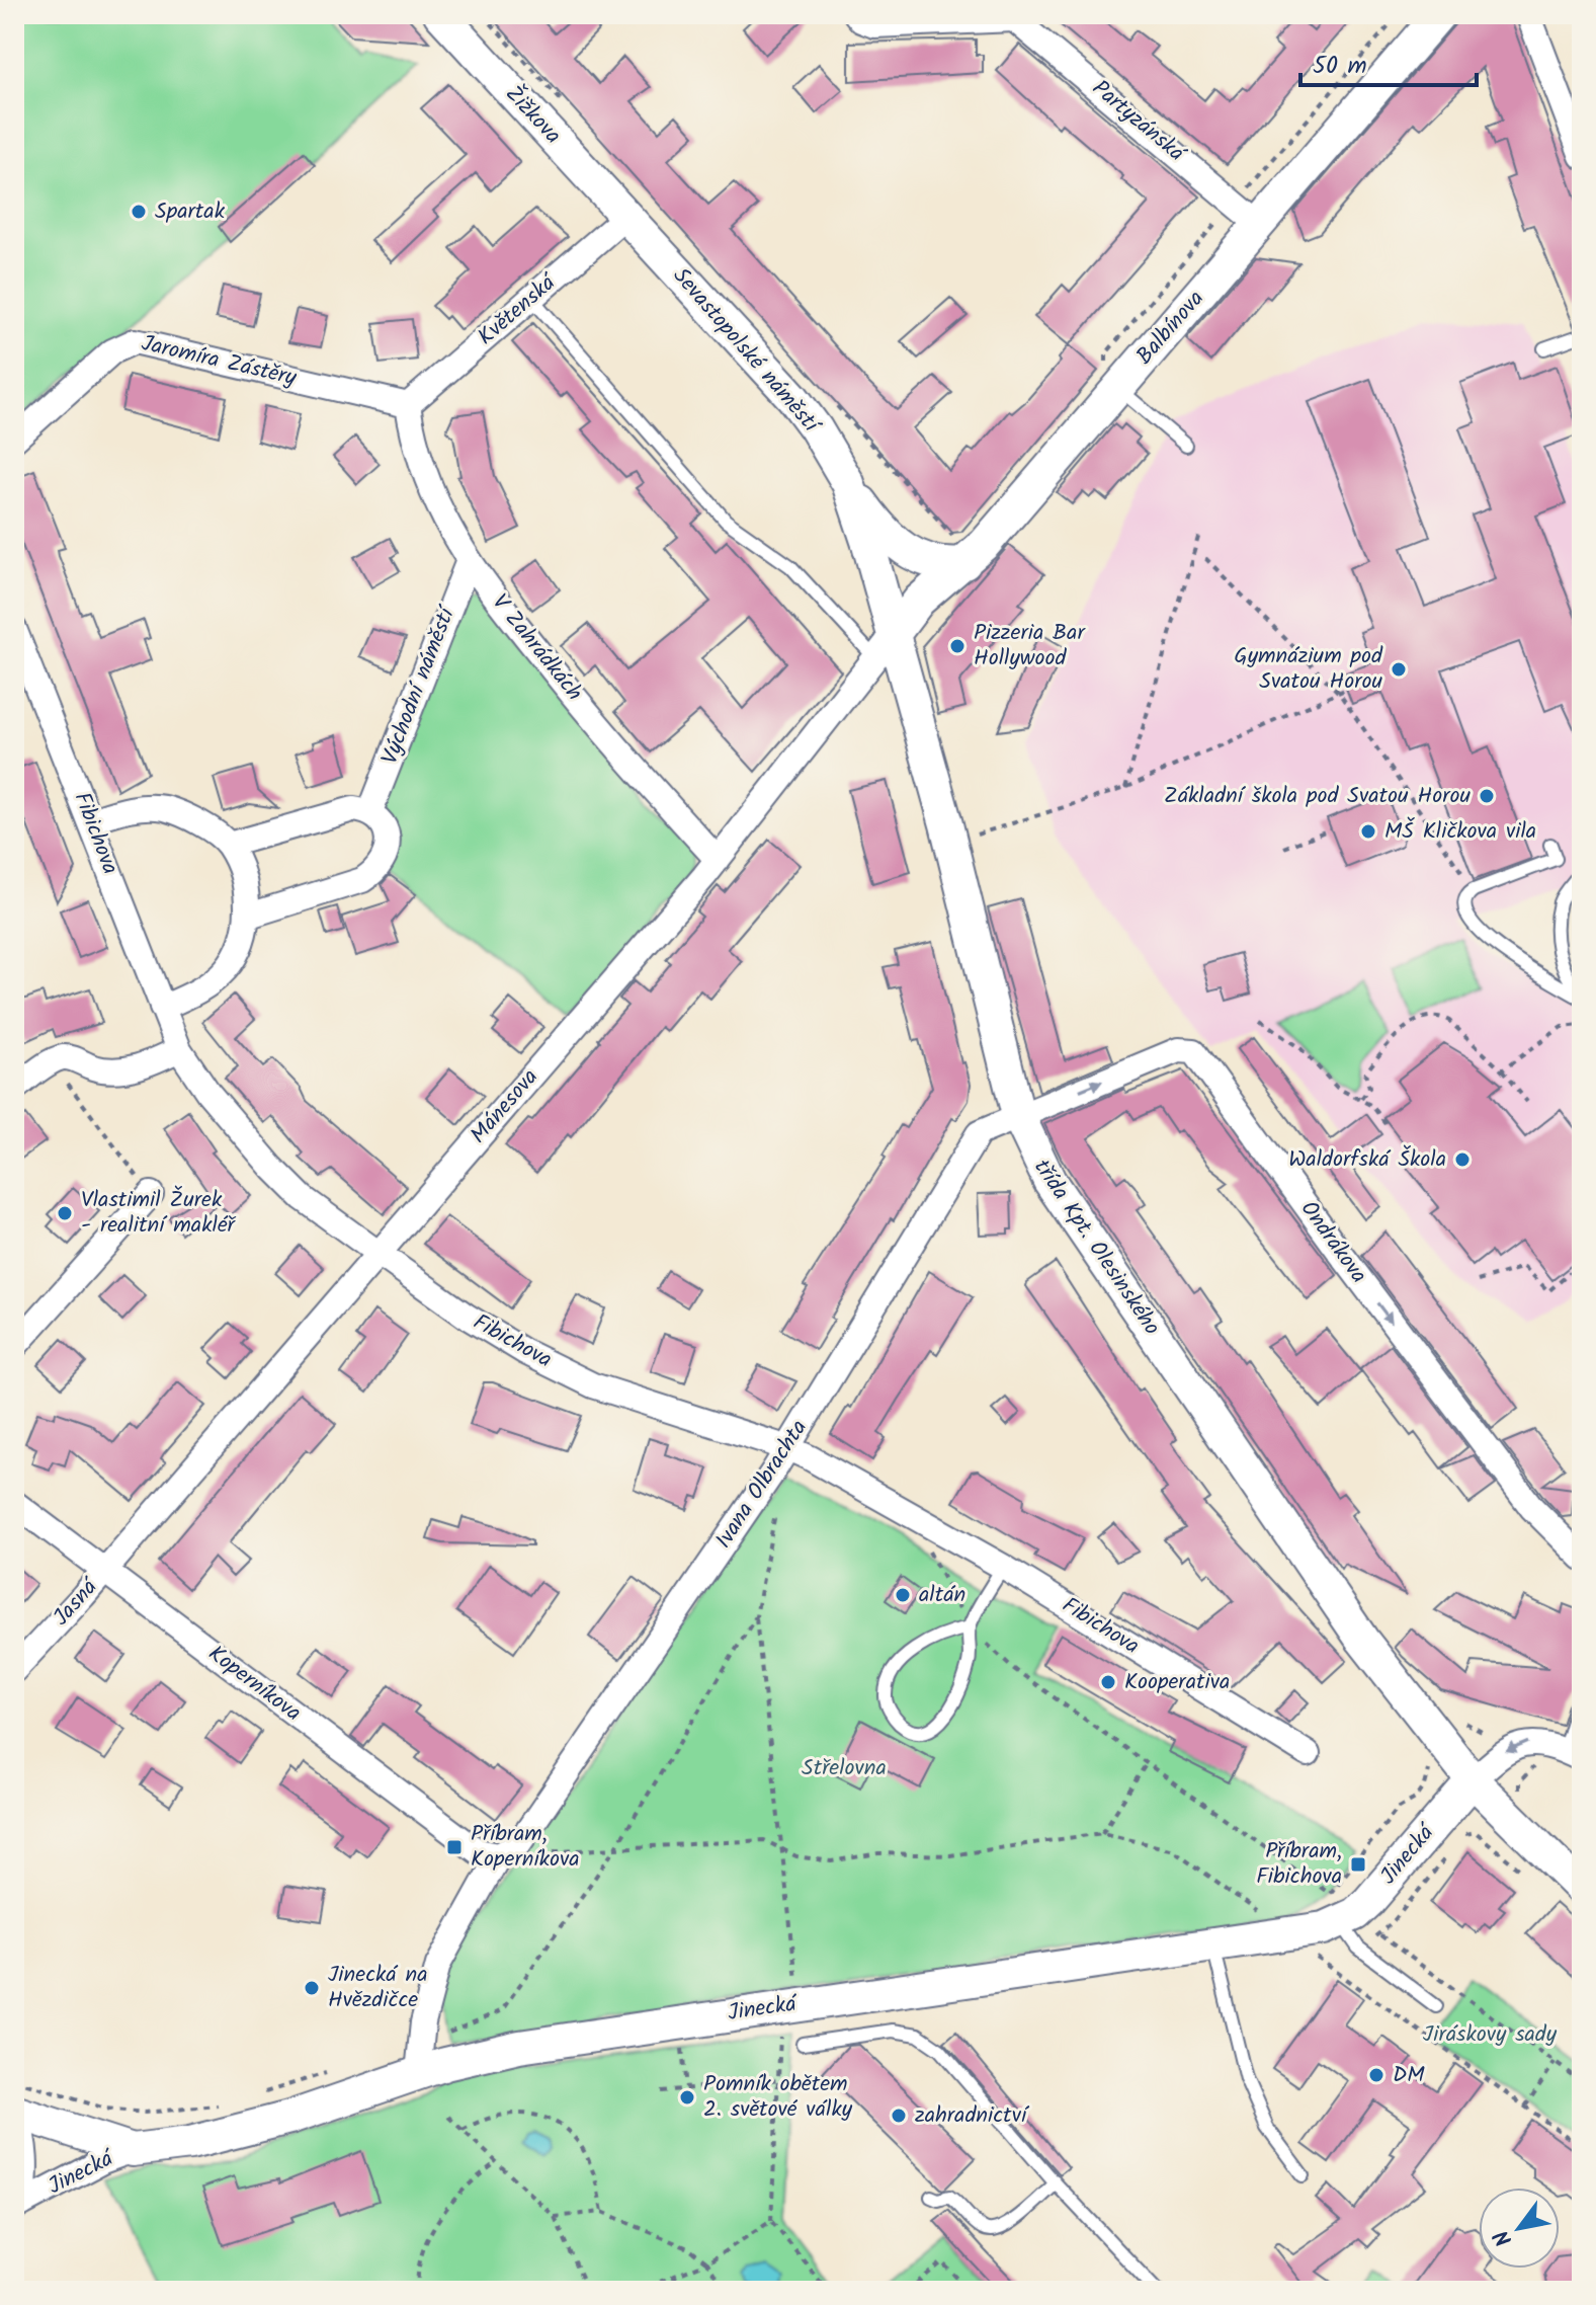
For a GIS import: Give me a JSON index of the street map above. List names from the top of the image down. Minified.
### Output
{"streets":{"street":["Žižkova","Partyzánská","Květenská","Balbínova","Sevastopolské náměstí","Jaromíra Zástěry","V Zahrádkách","Východní náměstí","Fibichova","Mánesova","Ondrákova","třída Kpt. Olesinského","Ivana Olbrachta","Jasná","Koperníkova","Jinecká"]},"crossings":[["Žižkova","Květenská"],["Žižkova","Sevastopolské náměstí"],["Partyzánská","Balbínova"],["Květenská","Sevastopolské náměstí"],["Květenská","Jaromíra Zástěry"],["Květenská","V Zahrádkách"],["Balbínova","Sevastopolské náměstí"],["Balbínova","Mánesova"],["Balbínova","třída Kpt. Olesinského"],["Sevastopolské náměstí","Mánesova"],["Sevastopolské náměstí","třída Kpt. Olesinského"],["Jaromíra Zástěry","V Zahrádkách"],["V Zahrádkách","Východní náměstí"],["V Zahrádkách","Mánesova"],["Fibichova","Mánesova"],["Fibichova","Ivana Olbrachta"],["Mánesova","třída Kpt. Olesinského"],["Mánesova","Jasná"],["Mánesova","Koperníkova"],["Ondrákova","třída Kpt. Olesinského"],["Ondrákova","Ivana Olbrachta"],["třída Kpt. Olesinského","Ivana Olbrachta"],["třída Kpt. Olesinského","Jinecká"],["Ivana Olbrachta","Koperníkova"],["Ivana Olbrachta","Jinecká"],["Jasná","Koperníkova"]],"one_way":["Ondrákova"],"parks":["Střelovna","Jiráskovy sady"],"places":{"other":["Spartak","Pizzeria Bar Hollywood","Gymnázium pod Svatou Horou","Základní škola pod Svatou Horou","MŠ Kličkova vila","Waldorfská Škola","Vlastimil Žurek - realitní makléř","altán","Kooperativa","Jinecká na Hvězdičce","DM","Pomník obětem 2. světové války","zahradnictví"],"transit":["Příbram, Koperníkova","Příbram, Fibichova"]},"scale_bar":"50 m","north":"bottom left"}
